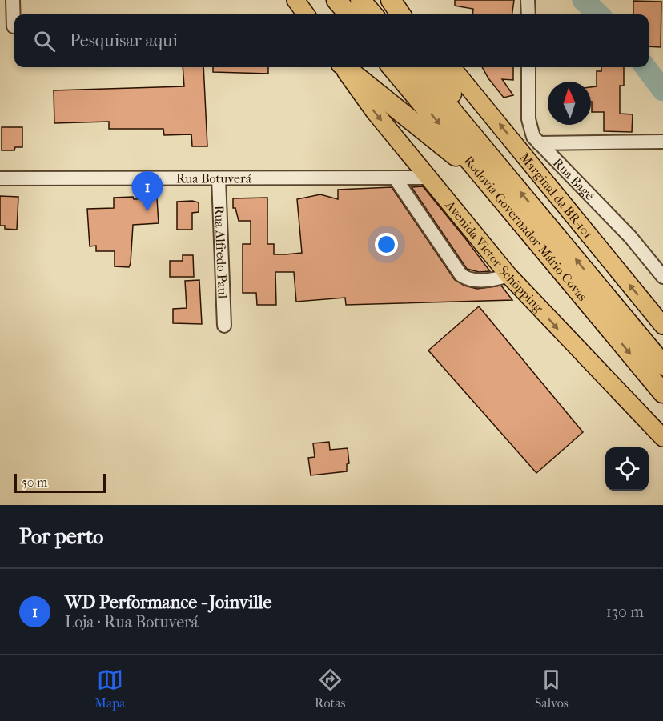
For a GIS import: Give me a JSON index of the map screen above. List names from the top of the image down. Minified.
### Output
{"streets":{"highway":["Rodovia Governador Mário Covas"],"main road":["Marginal da BR-101","Avenida Victor Schöpping"],"street":["Rua Botuverá","Rua Bagé","Rua Alfredo Paul"]},"crossings":[["Rua Botuverá","Rua Alfredo Paul"],["Rua Botuverá","Avenida Victor Schöpping"]],"one_way":["Marginal da BR-101","Avenida Victor Schöpping"],"scale_bar":"50 m","north":"top","page":{"search":"Pesquisar aqui","pins":"1","scale":"50 m","heading":"Por perto","list":[{"mark":"1","name":"WD Performance - Joinville","note":"Loja · Rua Botuverá","value":"130 m"}],"nav":["Mapa","Rotas","Salvos"]}}
